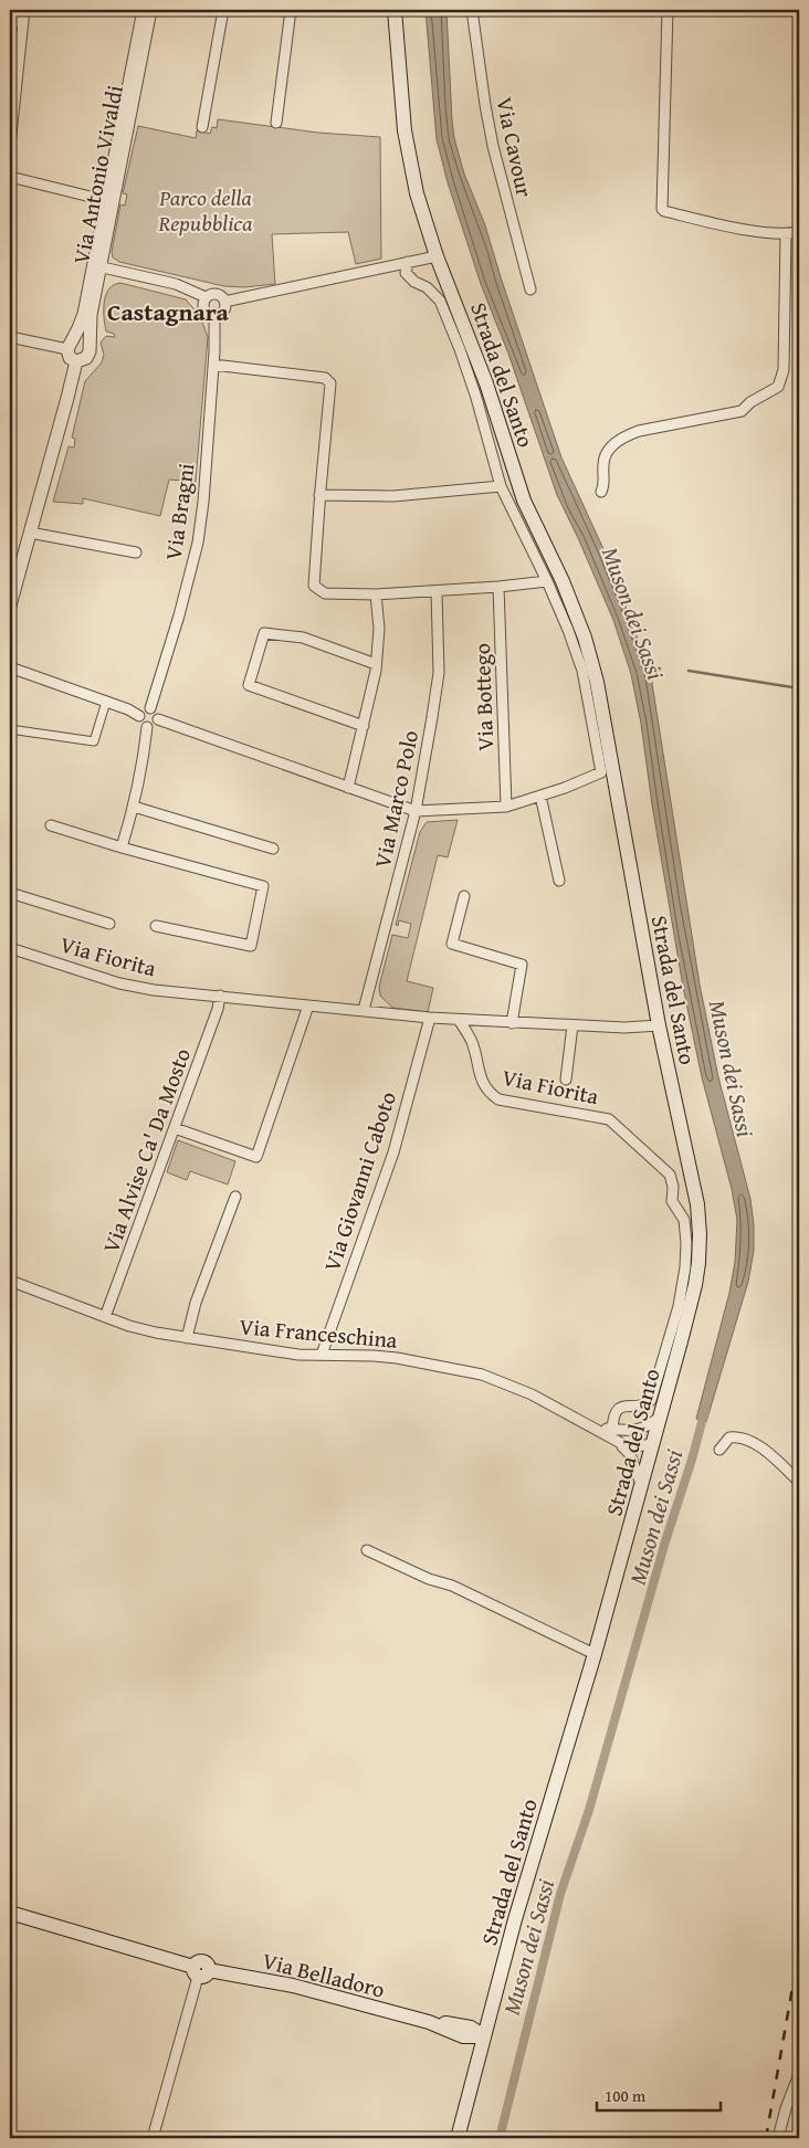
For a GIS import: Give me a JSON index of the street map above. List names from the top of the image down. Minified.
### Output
{"streets":{"main road":["Strada del Santo","Via Belladoro"],"street":["Via Cavour","Via Antonio Vivaldi","Via Bragni","Via Bottego","Via Marco Polo","Via Fiorita","Via Alvise Ca' Da Mosto","Via Giovanni Caboto","Via Franceschina"]},"crossings":[["Strada del Santo","Via Fiorita"],["Strada del Santo","Via Franceschina"],["Strada del Santo","Via Belladoro"],["Via Marco Polo","Via Fiorita"],["Via Fiorita","Via Alvise Ca' Da Mosto"],["Via Fiorita","Via Giovanni Caboto"],["Via Fiorita","Via Franceschina"],["Via Alvise Ca' Da Mosto","Via Franceschina"],["Via Giovanni Caboto","Via Franceschina"]],"districts":["Castagnara"],"water":["Muson dei Sassi"],"parks":["Parco della Repubblica"],"scale_bar":"100 m"}
